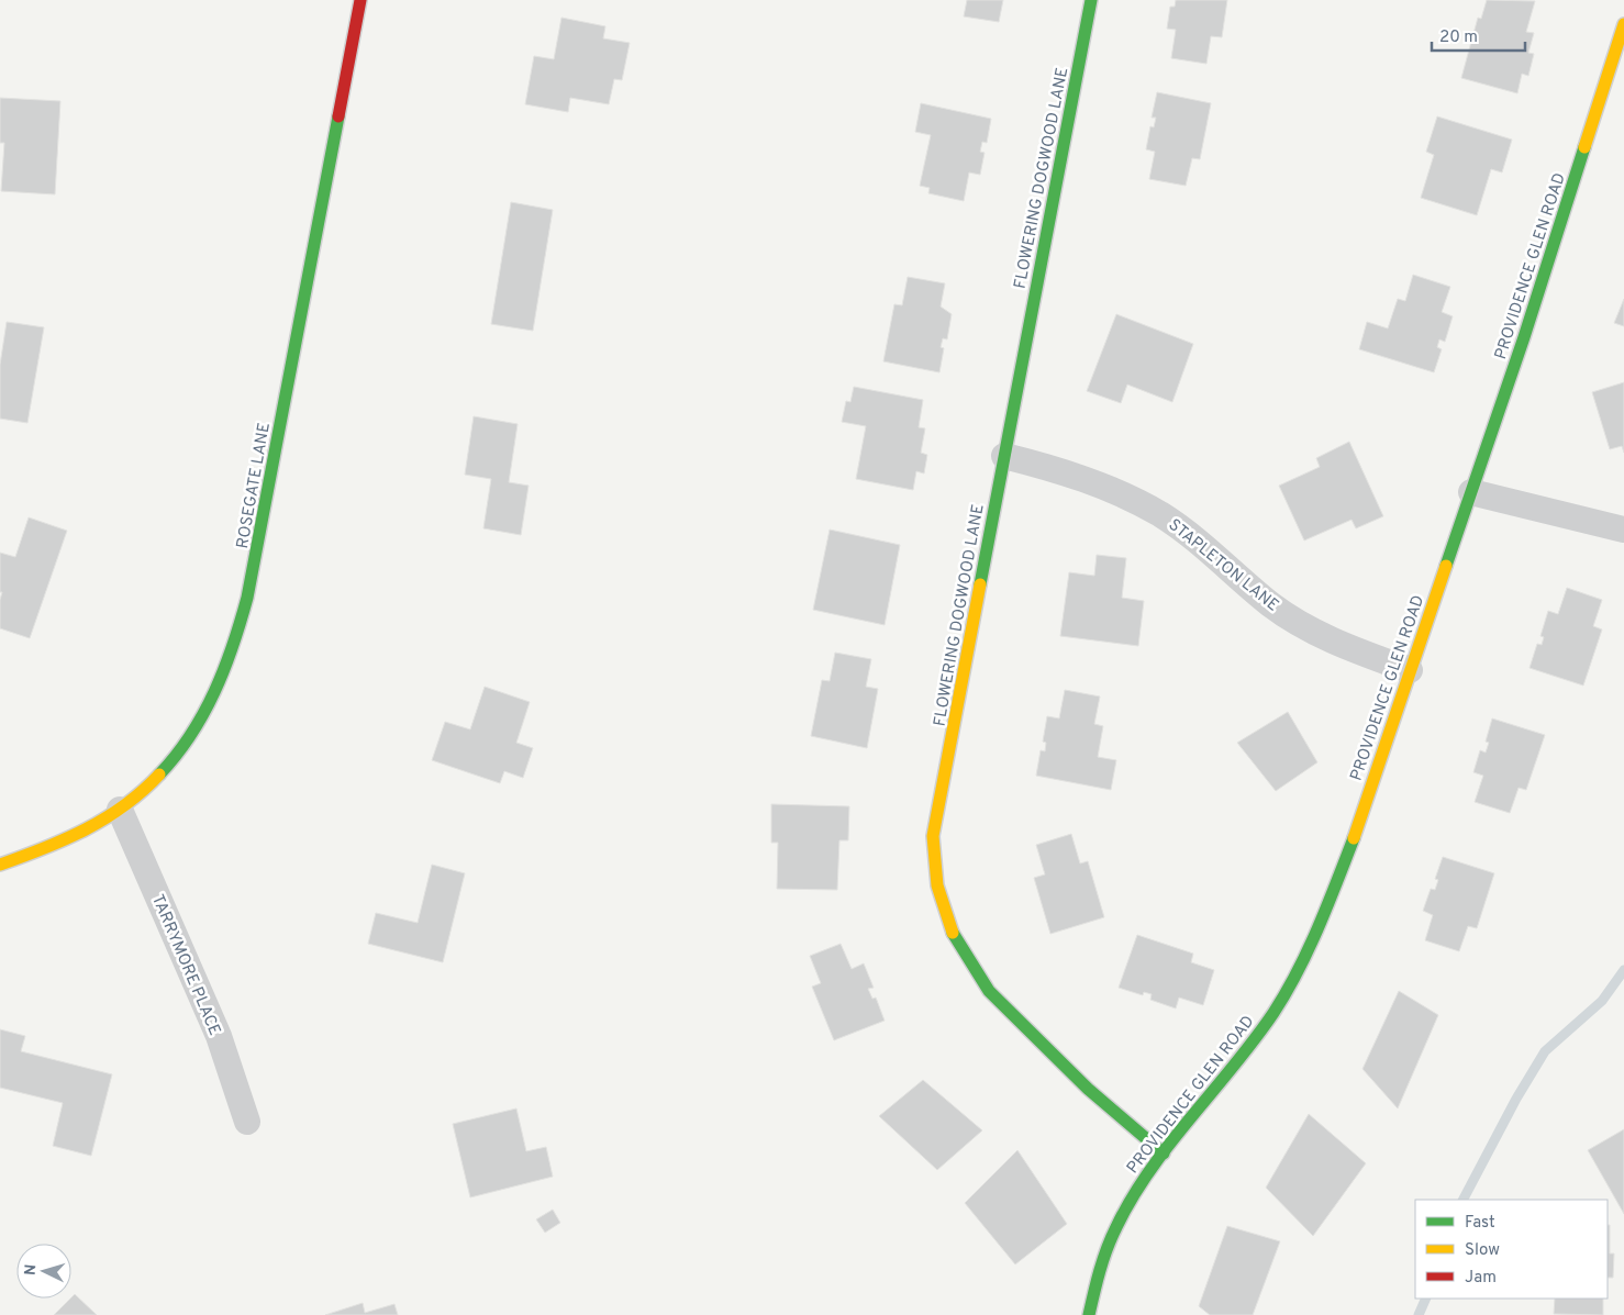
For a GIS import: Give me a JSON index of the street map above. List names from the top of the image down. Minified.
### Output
{"streets":{"street":["FLOWERING DOGWOOD LANE","PROVIDENCE GLEN ROAD","ROSEGATE LANE","STAPLETON LANE","TARRYMORE PLACE"]},"crossings":[["FLOWERING DOGWOOD LANE","PROVIDENCE GLEN ROAD"],["FLOWERING DOGWOOD LANE","STAPLETON LANE"],["PROVIDENCE GLEN ROAD","STAPLETON LANE"],["ROSEGATE LANE","TARRYMORE PLACE"]],"legend":["Fast","Slow","Jam"],"scale_bar":"20 m","north":"left"}
